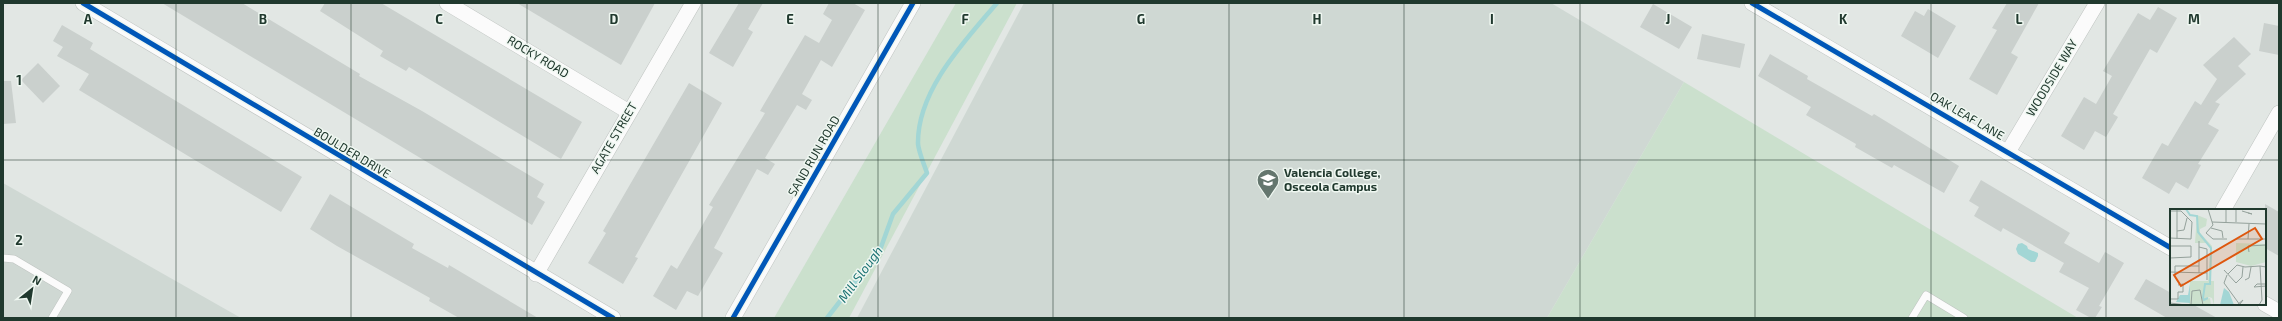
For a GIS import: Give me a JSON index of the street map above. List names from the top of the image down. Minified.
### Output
{"streets":{"street":["ROCKY ROAD","WOODSIDE WAY","OAK LEAF LANE","AGATE STREET","BOULDER DRIVE","SAND RUN ROAD"]},"crossings":[["ROCKY ROAD","AGATE STREET"],["WOODSIDE WAY","OAK LEAF LANE"],["AGATE STREET","BOULDER DRIVE"]],"water":["Mill Slough"],"places":{"school or university":["Valencia College, Osceola Campus"]},"north":"top right","grid":{"columns":["A","B","C","D","E","F","G","H","I","J","K","L","M"],"rows":["1","2"]}}
